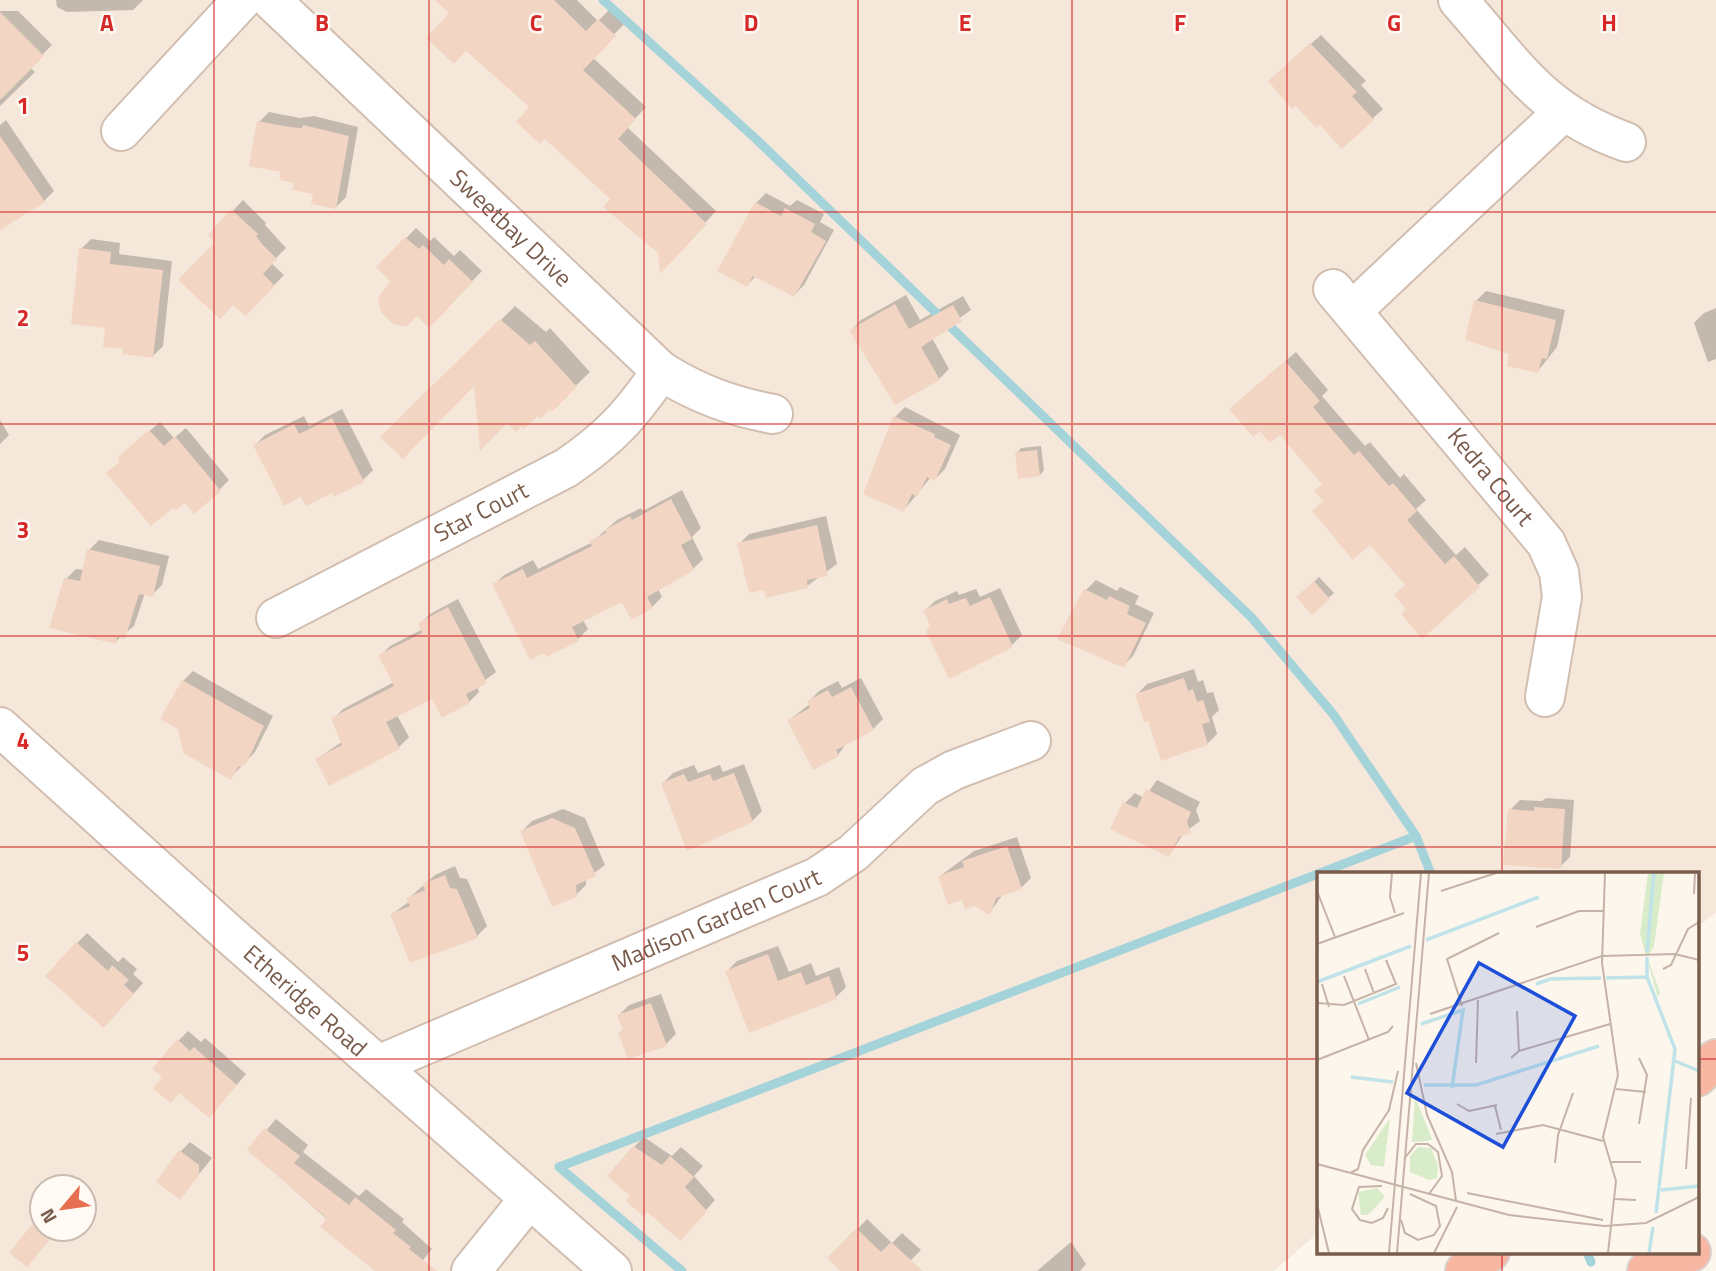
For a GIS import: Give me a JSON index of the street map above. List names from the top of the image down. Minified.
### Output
{"streets":{"street":["Sweetbay Drive","Kedra Court","Star Court","Madison Garden Court","Etheridge Road"]},"crossings":[["Sweetbay Drive","Star Court"],["Madison Garden Court","Etheridge Road"]],"north":"bottom left","grid":{"columns":["A","B","C","D","E","F","G","H"],"rows":["1","2","3","4","5"]}}
